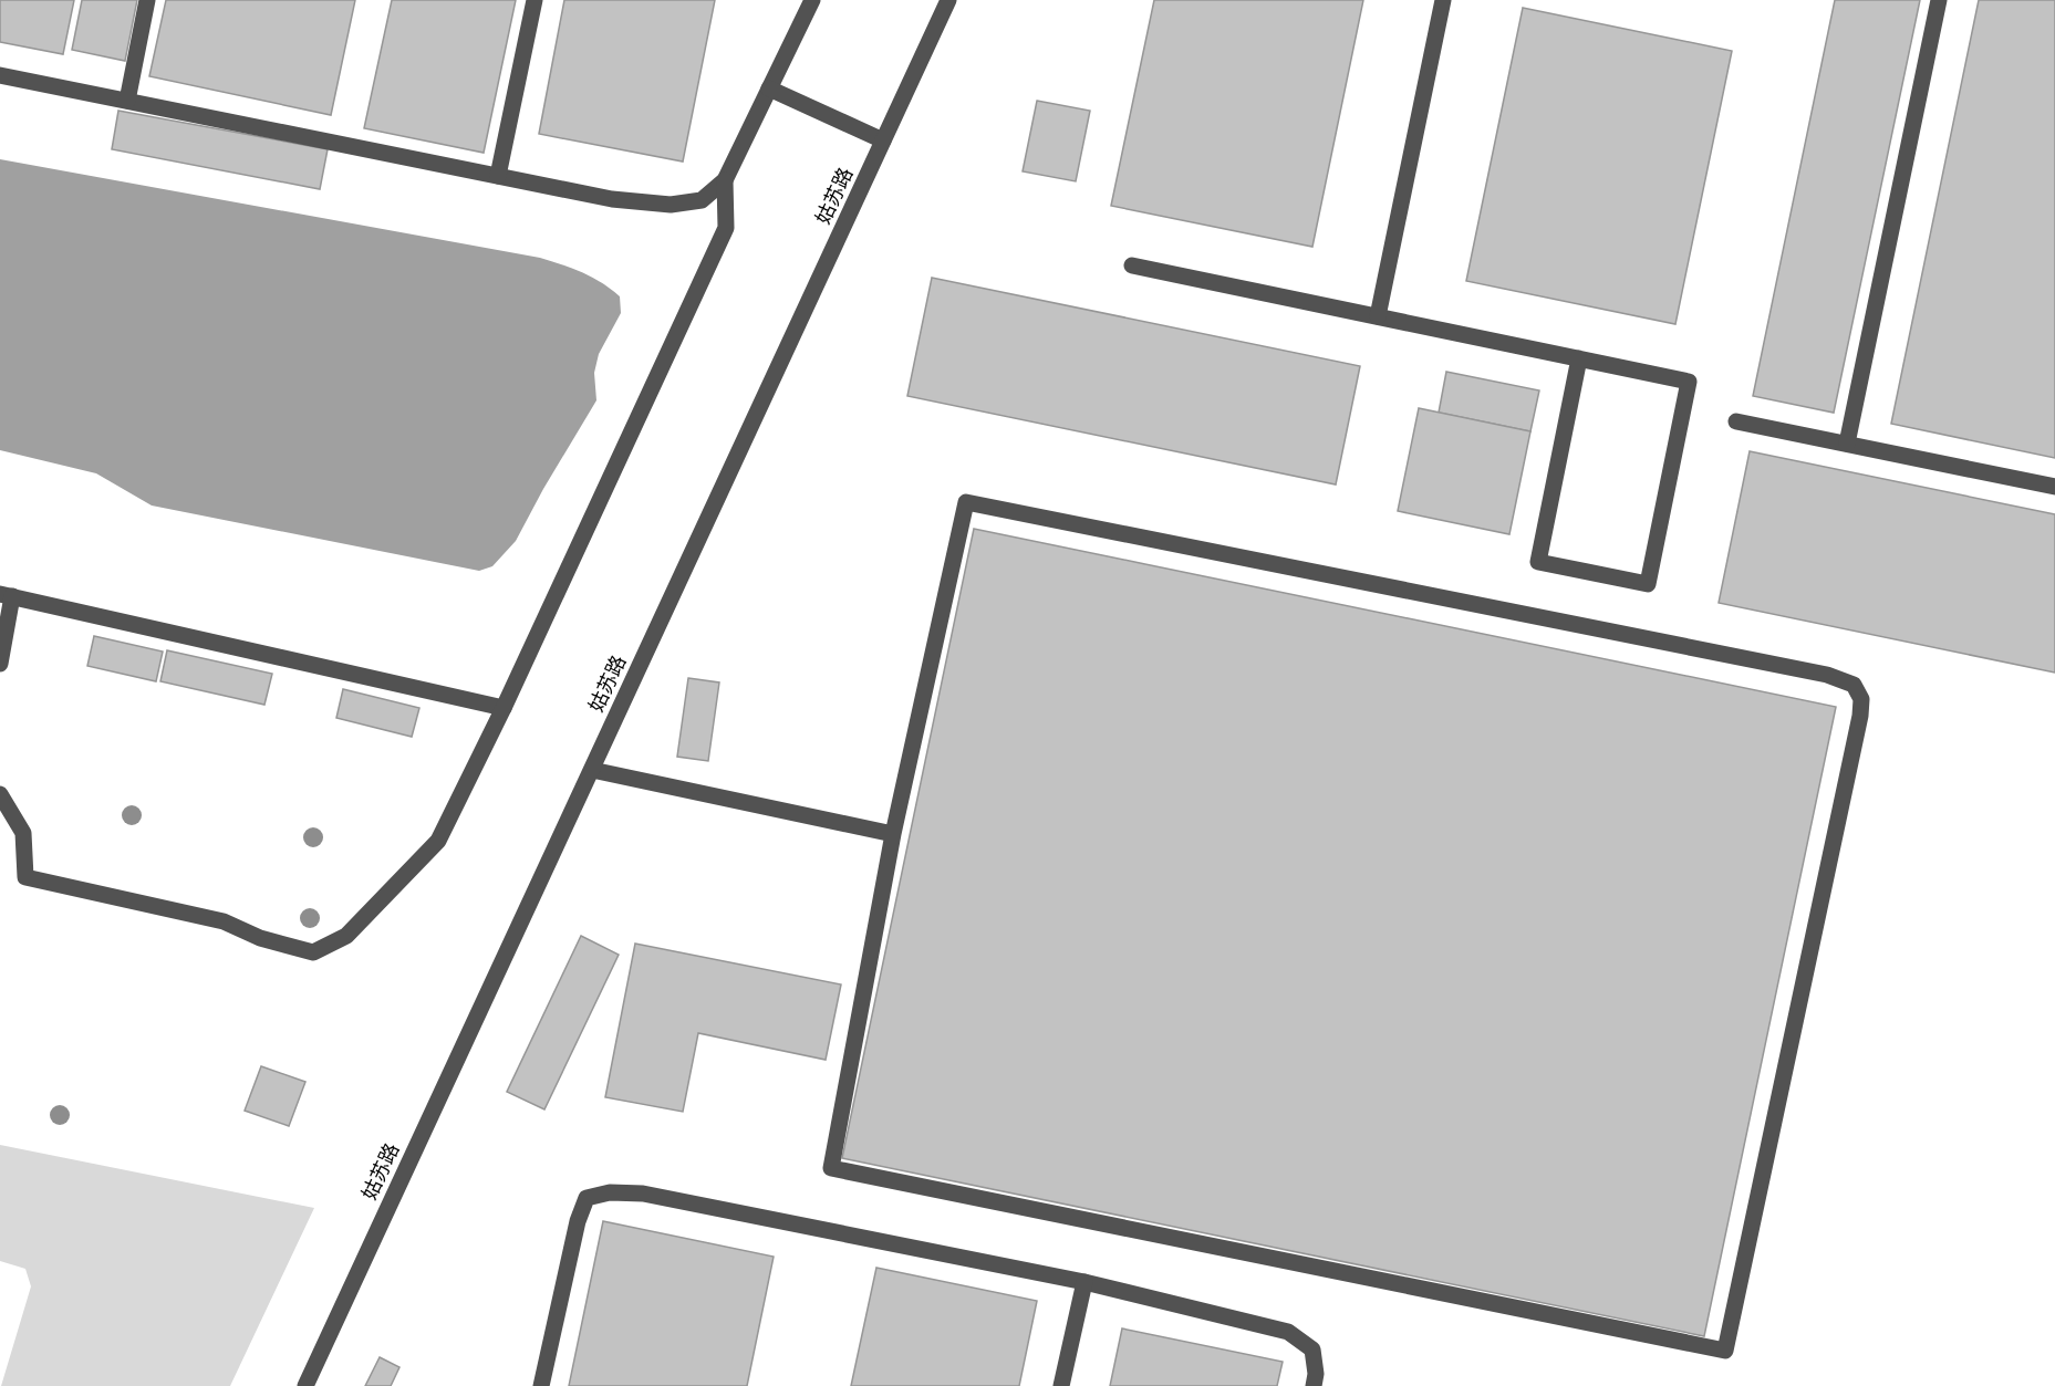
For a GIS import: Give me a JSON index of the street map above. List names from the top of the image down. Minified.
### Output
{"streets":{"street":["姑苏路"]}}
